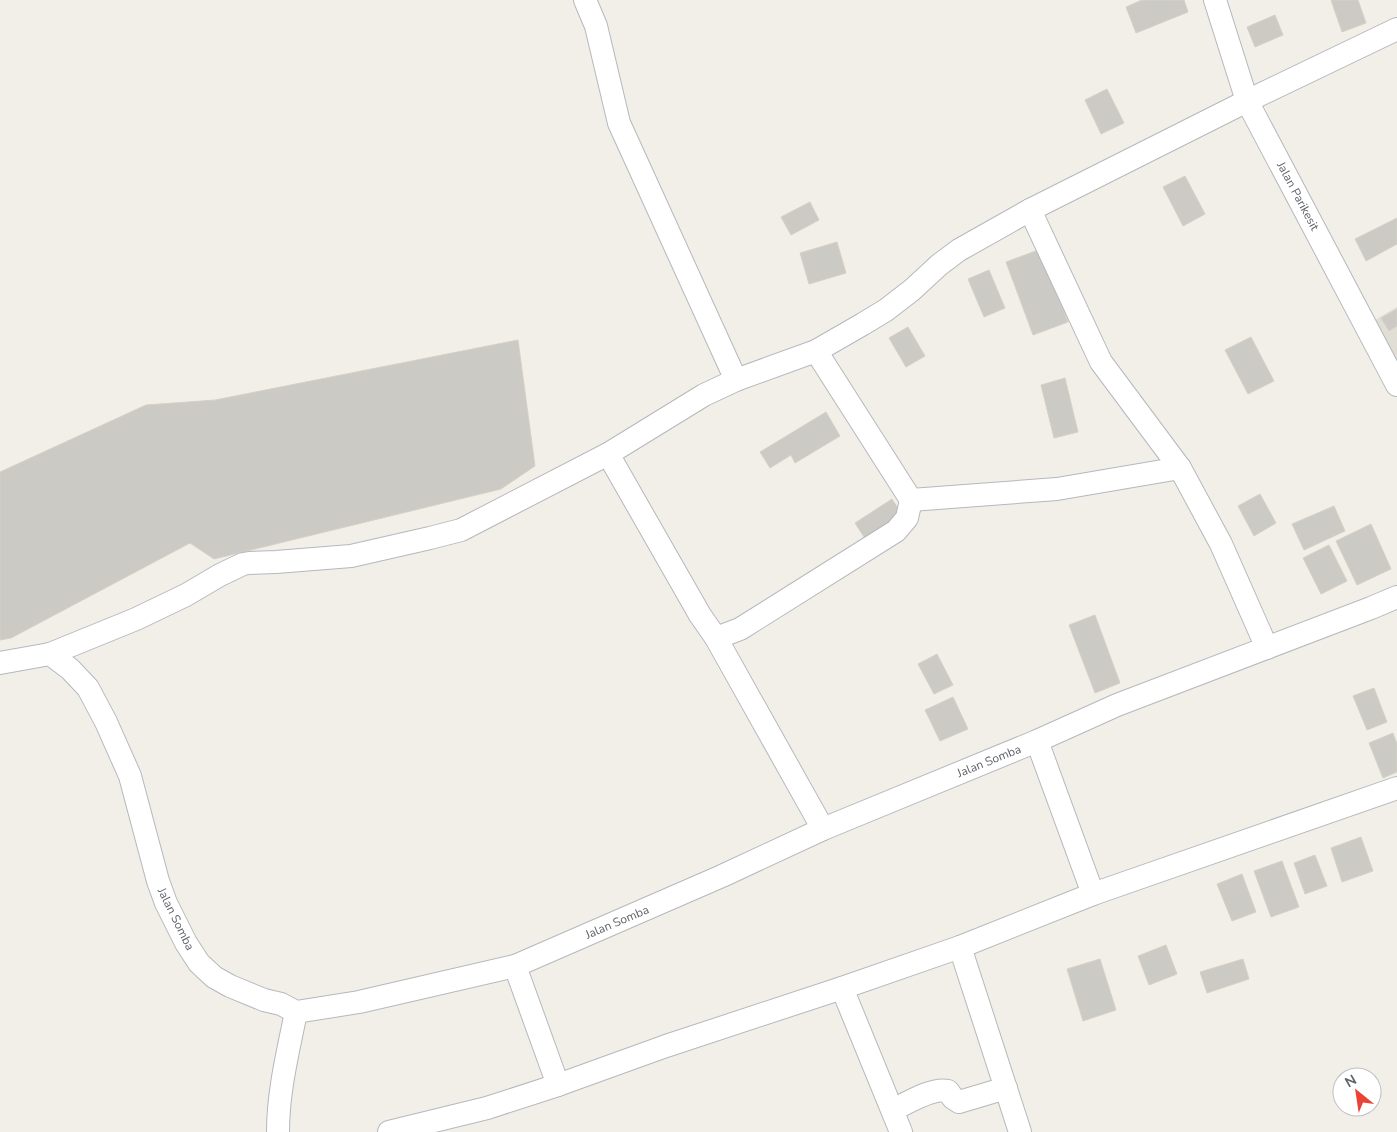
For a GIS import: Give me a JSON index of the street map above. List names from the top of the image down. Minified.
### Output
{"streets":{"street":["Jalan Parikesit","Jalan Somba"]},"north":"top left"}
